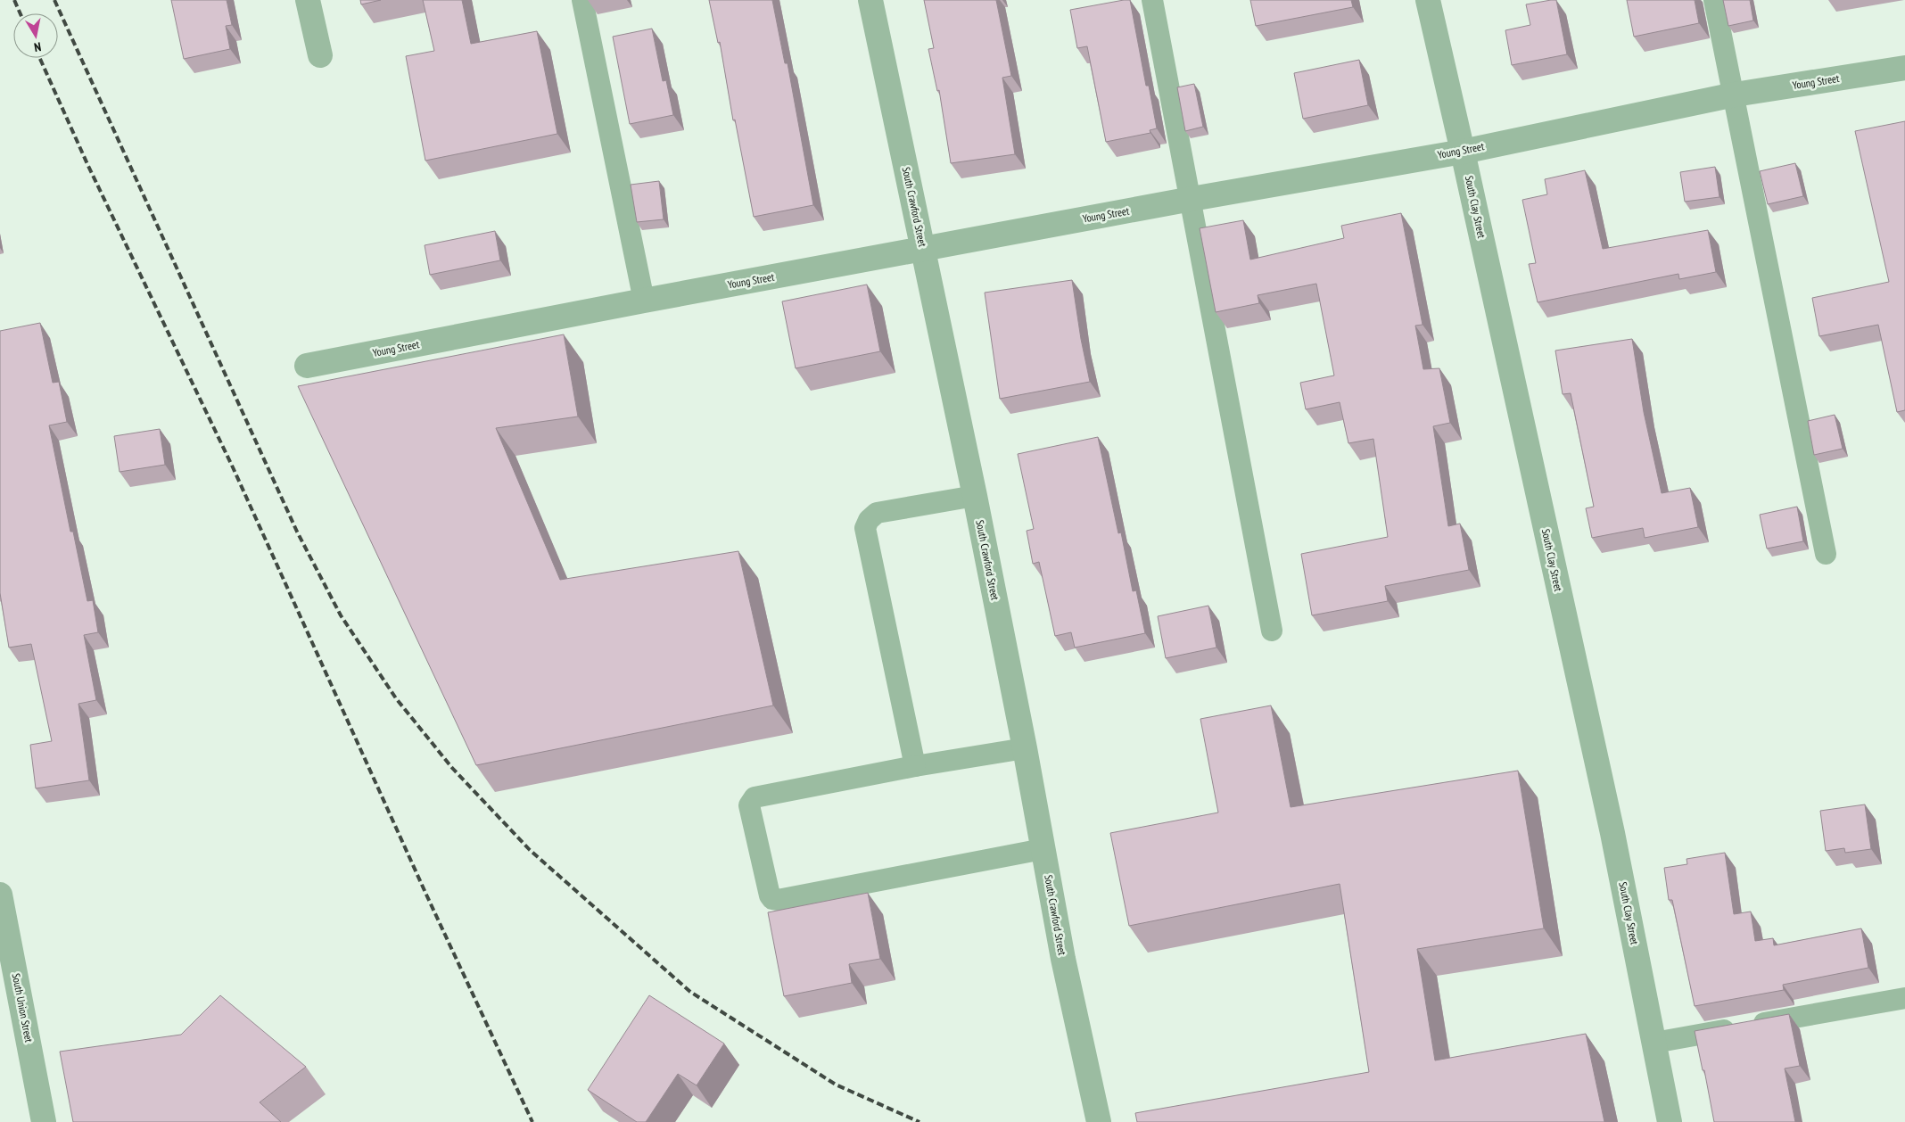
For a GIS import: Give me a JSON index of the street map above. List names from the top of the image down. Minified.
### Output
{"streets":{"street":["Young Street","South Crawford Street","South Clay Street","South Union Street"]},"crossings":[["Young Street","South Crawford Street"],["Young Street","South Clay Street"]],"north":"bottom"}
